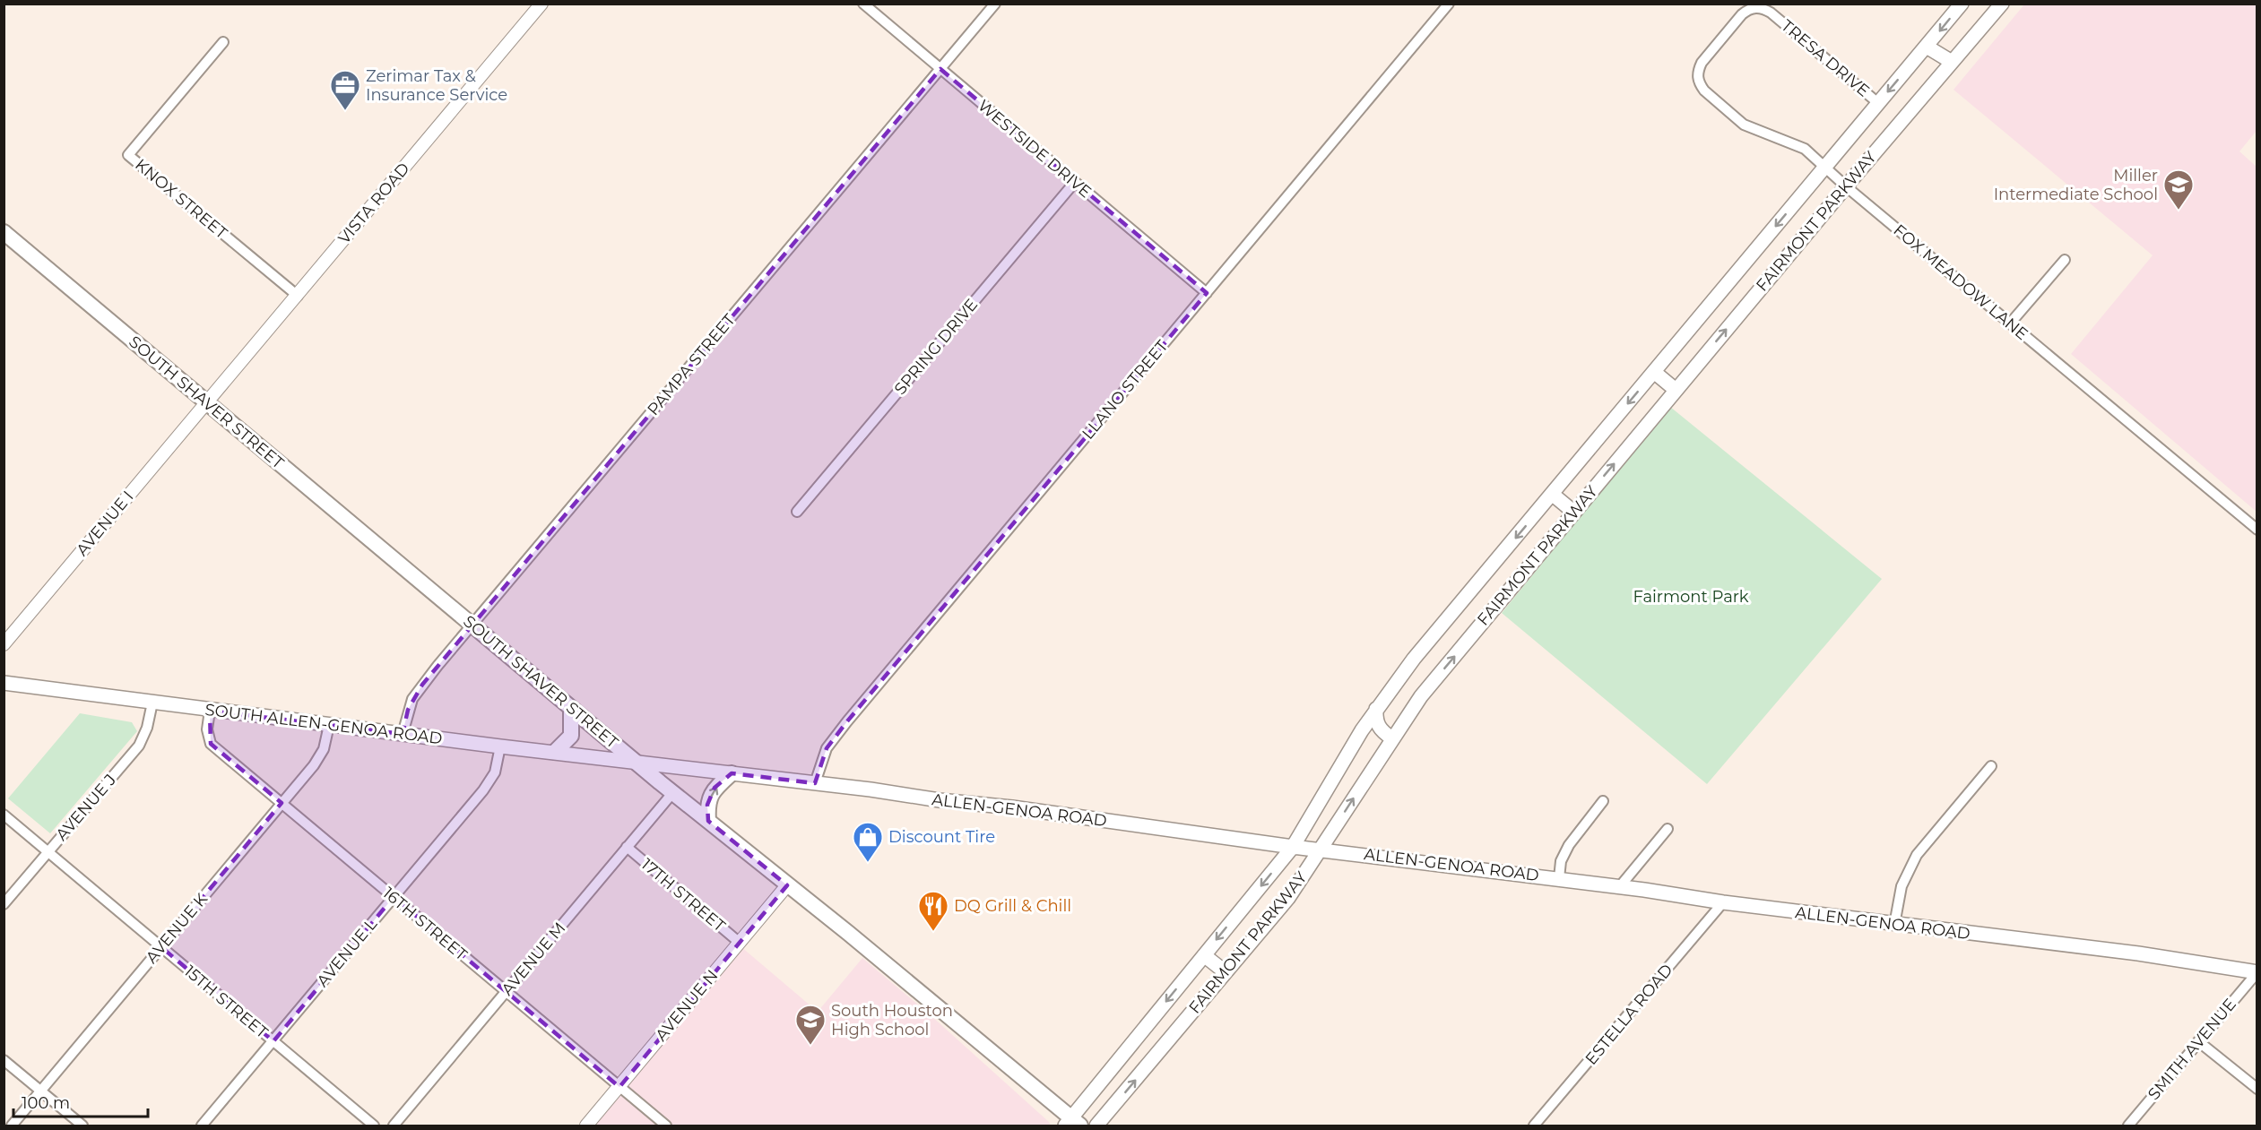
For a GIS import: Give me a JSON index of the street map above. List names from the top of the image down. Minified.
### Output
{"streets":{"main road":["FAIRMONT PARKWAY","SOUTH SHAVER STREET","SOUTH ALLEN-GENOA ROAD","ALLEN-GENOA ROAD"],"street":["TRESA DRIVE","WESTSIDE DRIVE","KNOX STREET","VISTA ROAD","FOX MEADOW LANE","SPRING DRIVE","PAMPA STREET","LLANO STREET","AVENUE I","AVENUE J","17TH STREET","16TH STREET","AVENUE K","AVENUE L","AVENUE M","15TH STREET","AVENUE N","ESTELLA ROAD","SMITH AVENUE"]},"crossings":[["TRESA DRIVE","FAIRMONT PARKWAY"],["TRESA DRIVE","FOX MEADOW LANE"],["WESTSIDE DRIVE","SPRING DRIVE"],["WESTSIDE DRIVE","PAMPA STREET"],["WESTSIDE DRIVE","LLANO STREET"],["KNOX STREET","VISTA ROAD"],["VISTA ROAD","SOUTH SHAVER STREET"],["VISTA ROAD","AVENUE I"],["FAIRMONT PARKWAY","FOX MEADOW LANE"],["FAIRMONT PARKWAY","SOUTH SHAVER STREET"],["FAIRMONT PARKWAY","ALLEN-GENOA ROAD"],["PAMPA STREET","SOUTH SHAVER STREET"],["PAMPA STREET","SOUTH ALLEN-GENOA ROAD"],["LLANO STREET","ALLEN-GENOA ROAD"],["SOUTH SHAVER STREET","AVENUE I"],["SOUTH SHAVER STREET","SOUTH ALLEN-GENOA ROAD"],["SOUTH SHAVER STREET","ALLEN-GENOA ROAD"],["SOUTH SHAVER STREET","AVENUE M"],["SOUTH SHAVER STREET","AVENUE N"],["SOUTH ALLEN-GENOA ROAD","AVENUE J"],["SOUTH ALLEN-GENOA ROAD","ALLEN-GENOA ROAD"],["SOUTH ALLEN-GENOA ROAD","16TH STREET"],["SOUTH ALLEN-GENOA ROAD","AVENUE K"],["SOUTH ALLEN-GENOA ROAD","AVENUE L"],["AVENUE J","15TH STREET"],["ALLEN-GENOA ROAD","ESTELLA ROAD"],["ALLEN-GENOA ROAD","SMITH AVENUE"],["17TH STREET","AVENUE M"],["17TH STREET","AVENUE N"],["16TH STREET","AVENUE K"],["16TH STREET","AVENUE L"],["16TH STREET","AVENUE M"],["16TH STREET","AVENUE N"],["AVENUE K","15TH STREET"],["AVENUE L","15TH STREET"]],"parks":["Fairmont Park"],"places":{"office":["Zerimar Tax & Insurance Service"],"school or university":["Miller Intermediate School","South Houston High School"],"shop":["Discount Tire"],"restaurant":["DQ Grill & Chill"]},"scale_bar":"100 m"}
